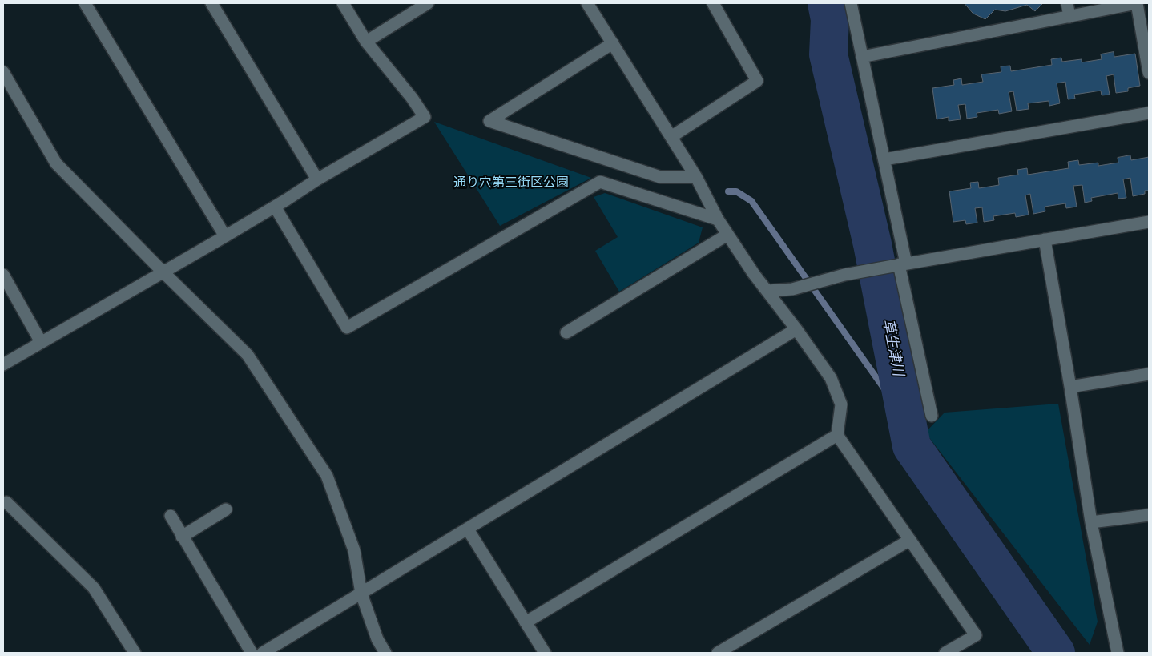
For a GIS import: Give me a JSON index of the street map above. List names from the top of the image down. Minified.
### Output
{"water":["草生津川"],"parks":["通り穴第三街区公園"]}
